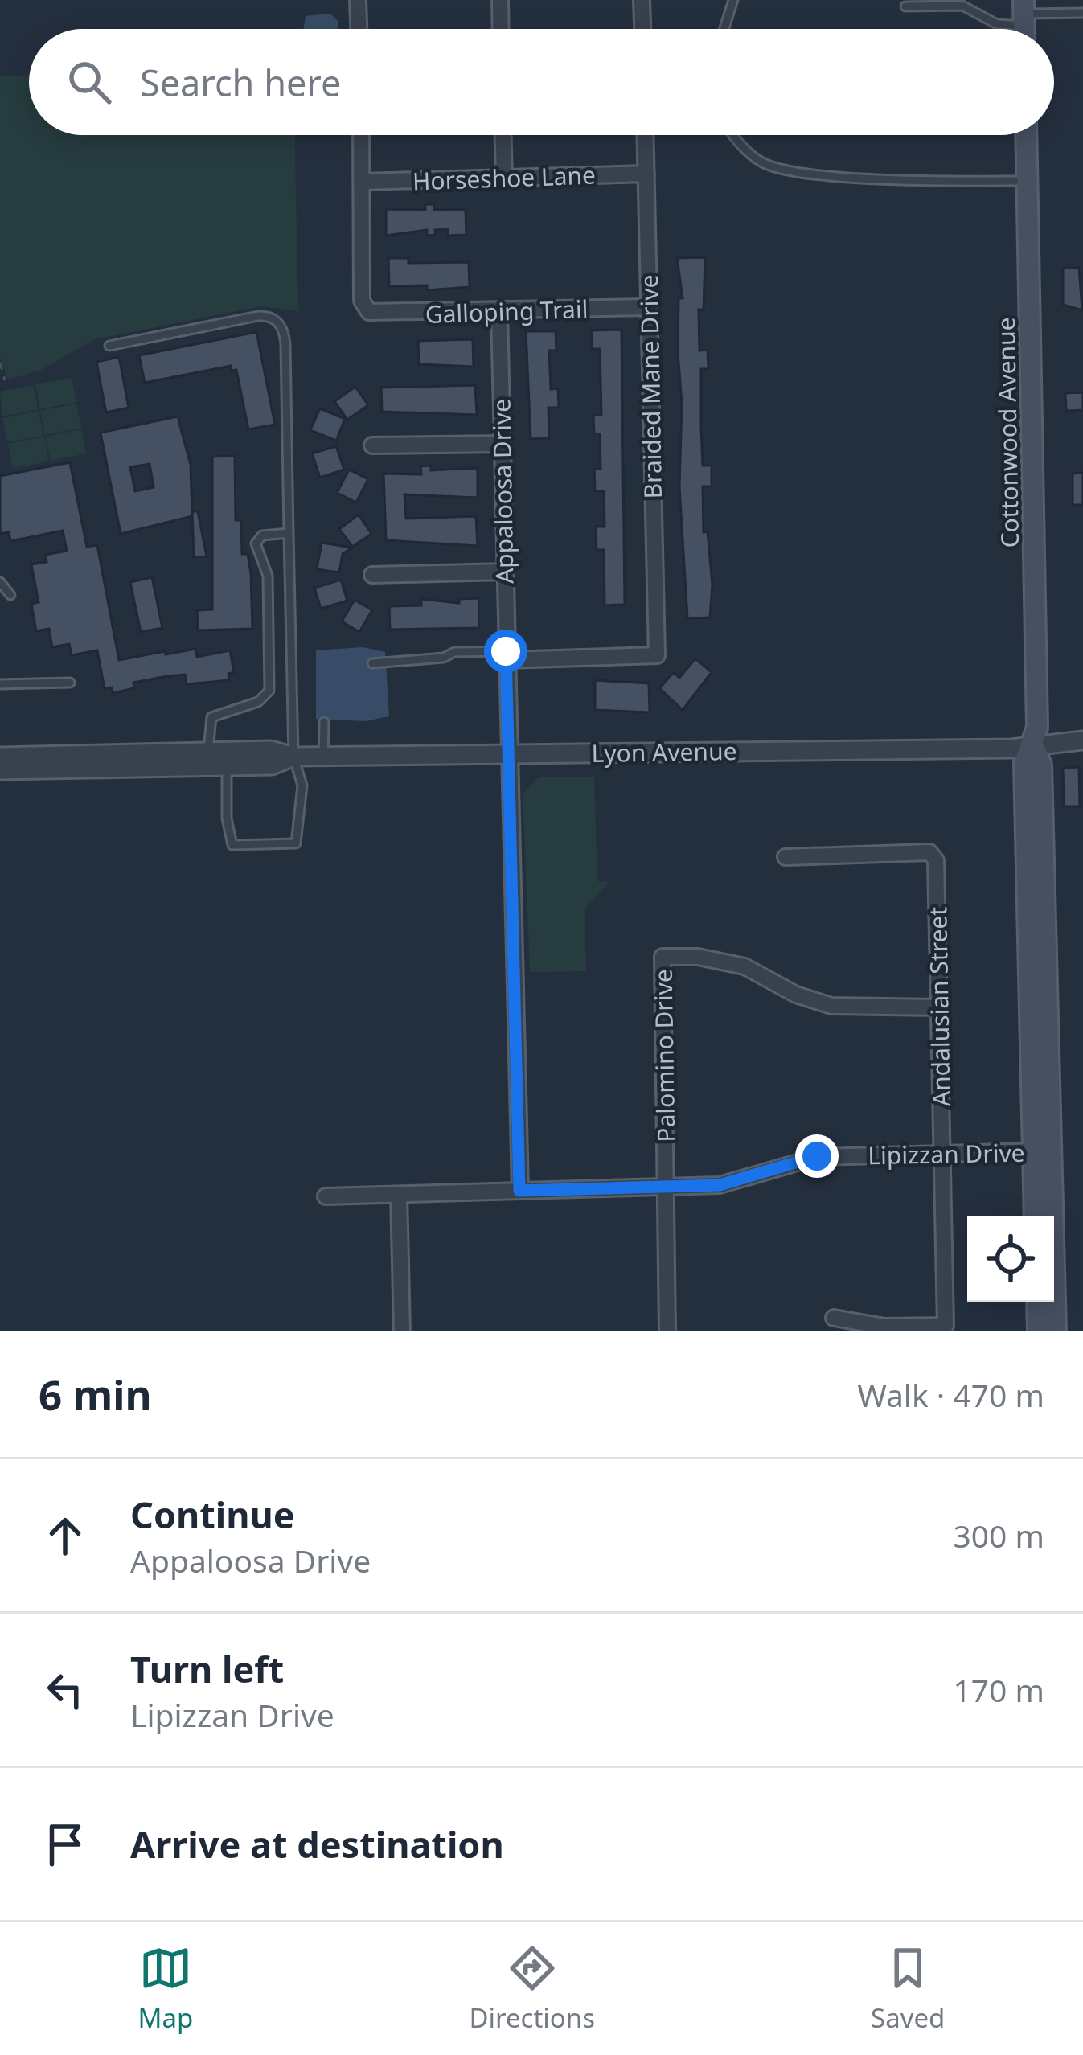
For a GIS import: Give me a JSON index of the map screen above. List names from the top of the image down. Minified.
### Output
{"streets":{"main road":["Cottonwood Avenue"],"street":["Horseshoe Lane","Galloping Trail","Braided Mane Drive","Appaloosa Drive","Lyon Avenue","Andalusian Street","Palomino Drive","Lipizzan Drive"]},"crossings":[["Horseshoe Lane","Galloping Trail"],["Horseshoe Lane","Braided Mane Drive"],["Galloping Trail","Braided Mane Drive"],["Galloping Trail","Appaloosa Drive"],["Braided Mane Drive","Appaloosa Drive"],["Cottonwood Avenue","Lyon Avenue"],["Cottonwood Avenue","Lipizzan Drive"],["Appaloosa Drive","Lyon Avenue"],["Appaloosa Drive","Lipizzan Drive"],["Andalusian Street","Palomino Drive"],["Andalusian Street","Lipizzan Drive"],["Palomino Drive","Lipizzan Drive"]],"page":{"search":"Search here","heading":["6 min","Walk · 470 m"],"list":[["Continue","Appaloosa Drive","300 m"],["Turn left","Lipizzan Drive","170 m"],"Arrive at destination"],"nav":["Map","Directions","Saved"]}}
